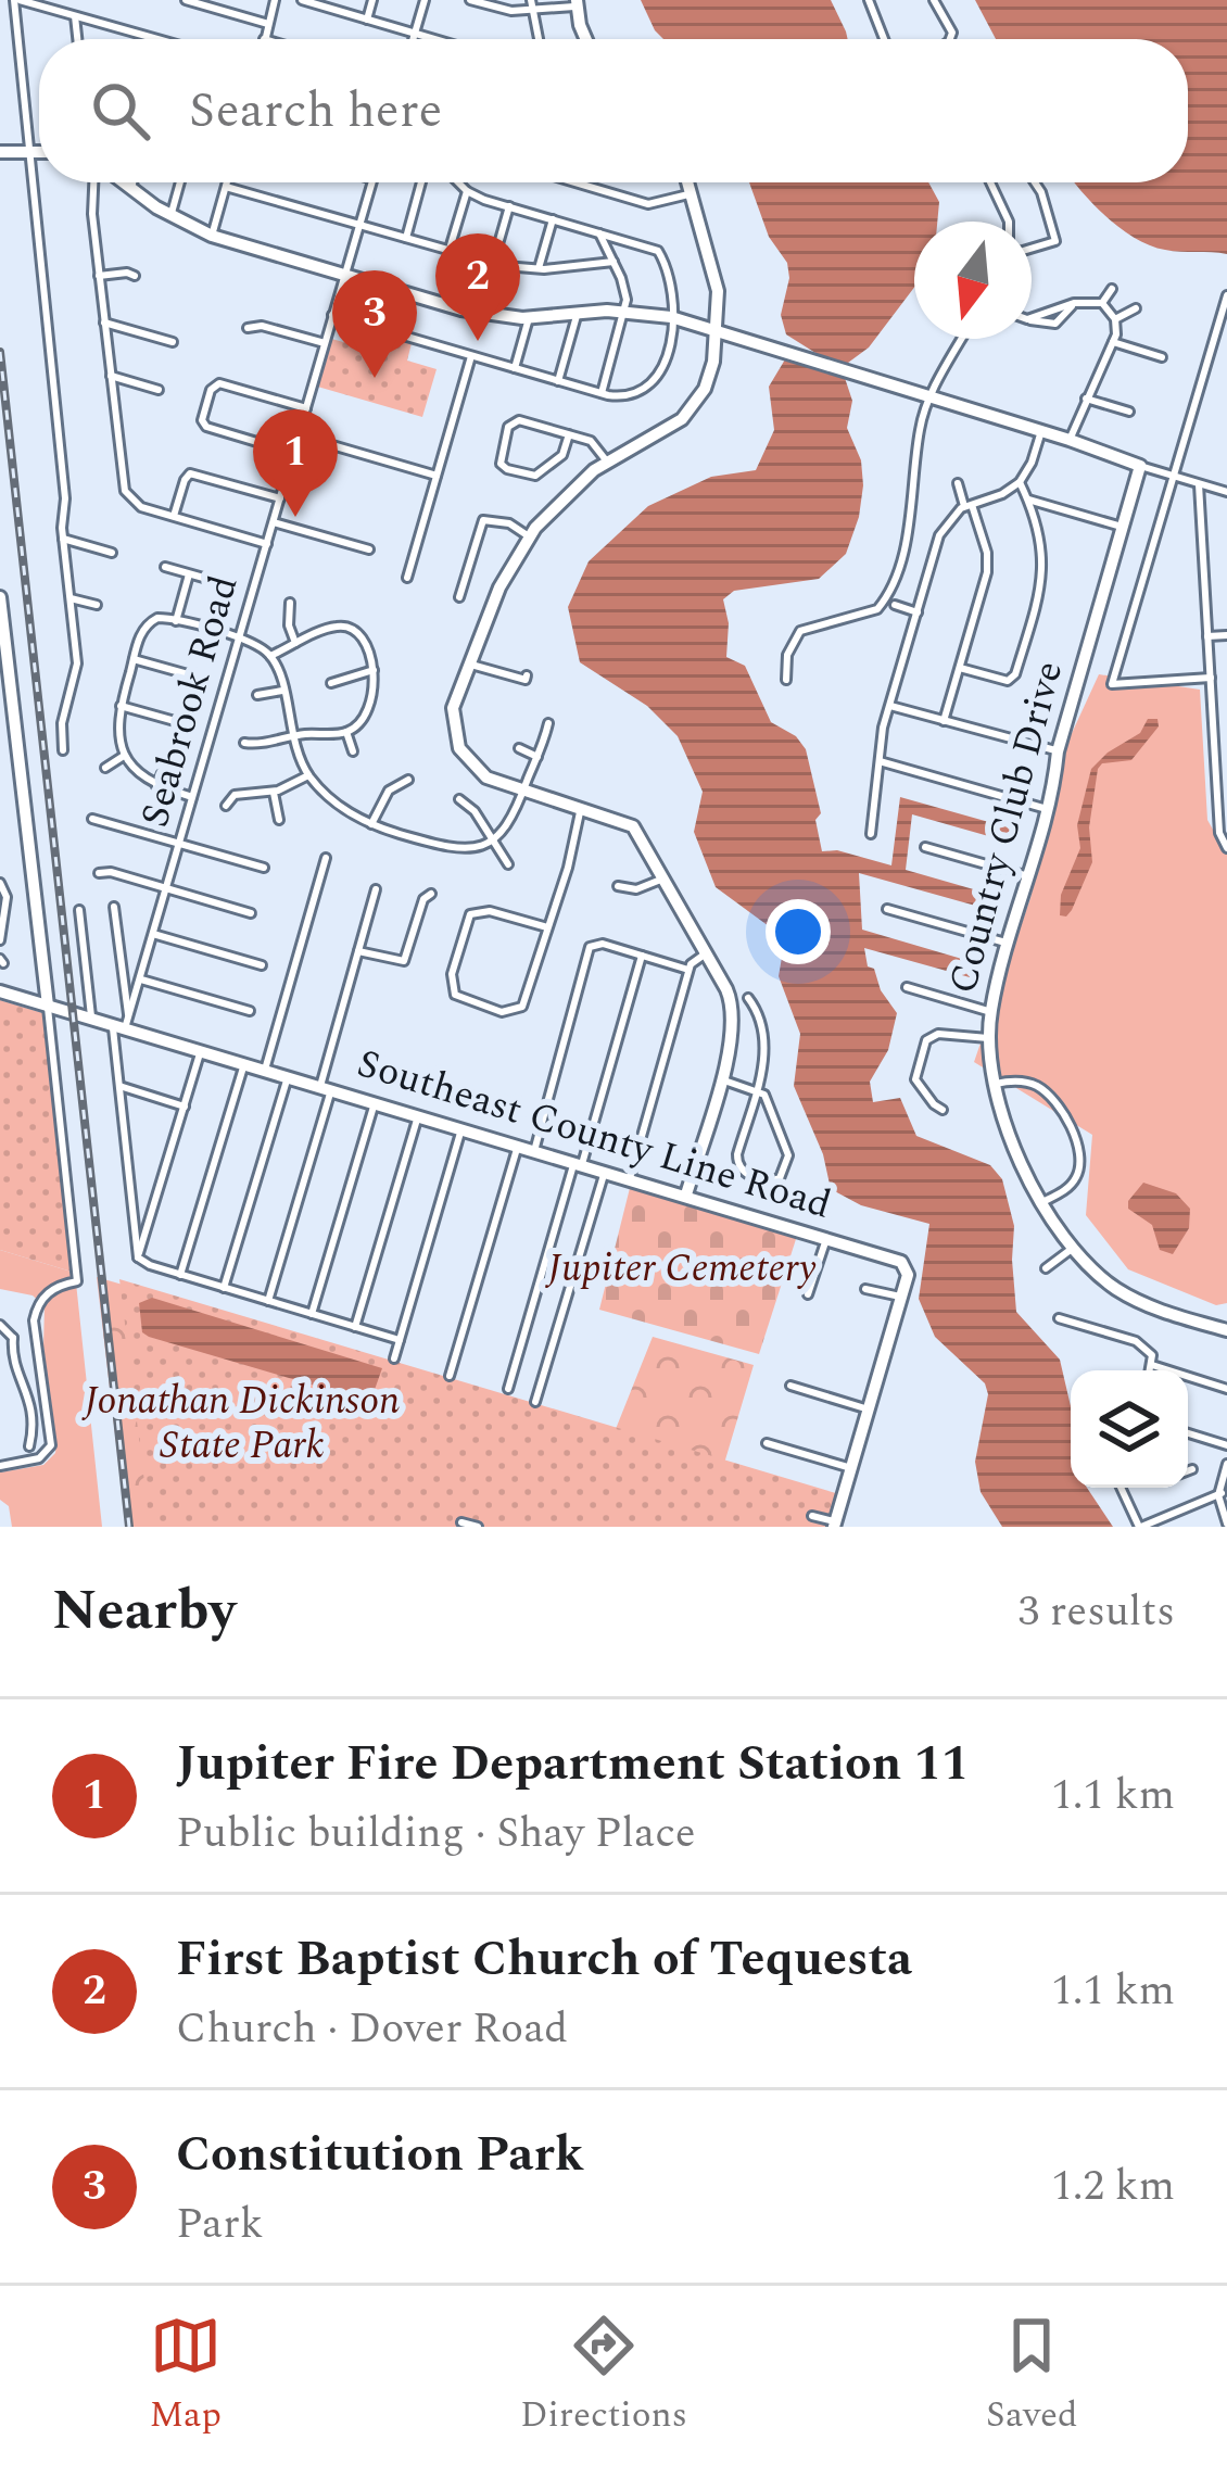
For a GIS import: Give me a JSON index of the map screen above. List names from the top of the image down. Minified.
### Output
{"streets":{"street":["Seabrook Road","Country Club Drive","Southeast County Line Road"]},"crossings":[["Seabrook Road","Southeast County Line Road"]],"parks":["Jupiter Cemetery","Jonathan Dickinson State Park"],"north":"bottom","page":{"search":"Search here","pins":["2","3","1"],"heading":["Nearby","3 results"],"list":[{"mark":"1","name":"Jupiter Fire Department Station 11","note":"Public building · Shay Place","value":"1.1 km"},{"mark":"2","name":"First Baptist Church of Tequesta","note":"Church · Dover Road","value":"1.1 km"},{"mark":"3","name":"Constitution Park","note":"Park","value":"1.2 km"}],"nav":["Map","Directions","Saved"]}}
